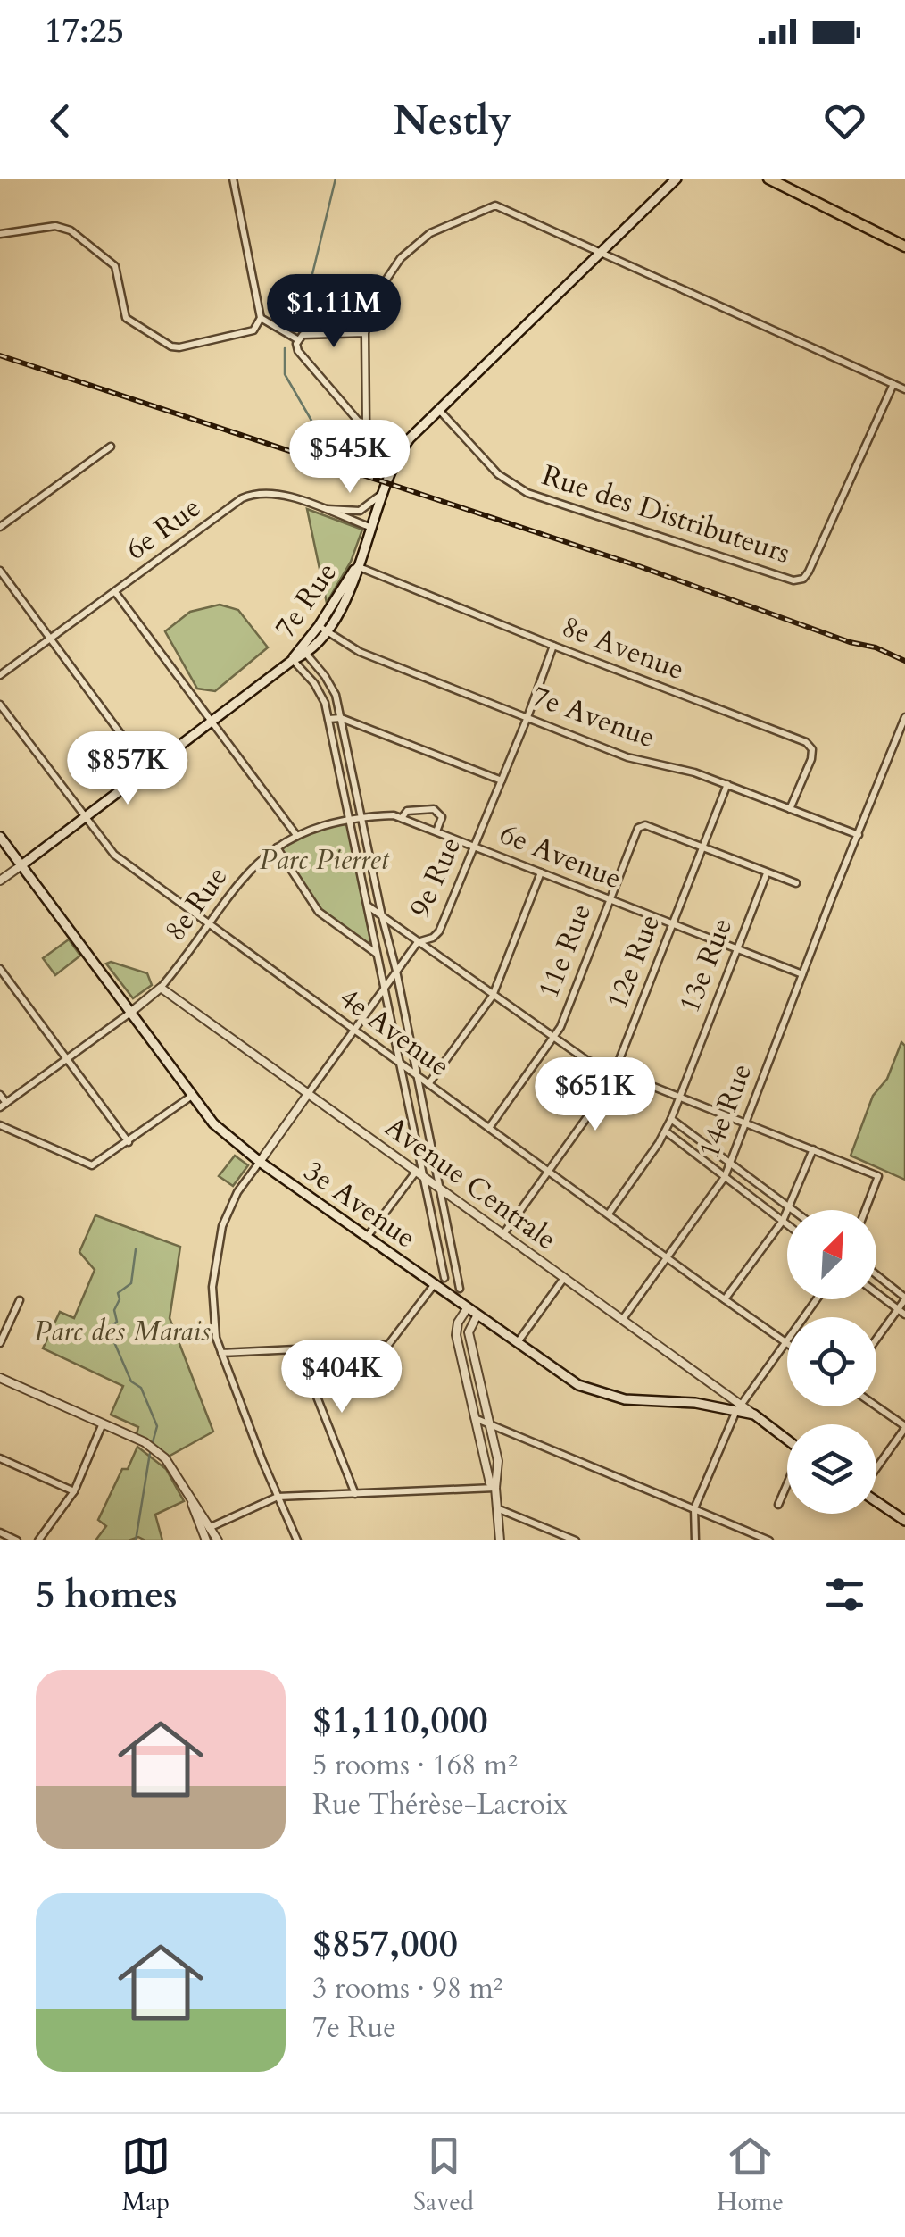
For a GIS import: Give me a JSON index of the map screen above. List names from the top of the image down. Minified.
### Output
{"streets":{"main road":["7e Rue","3e Avenue"],"street":["Rue des Distributeurs","6e Rue","8e Avenue","7e Avenue","6e Avenue","9e Rue","8e Rue","11e Rue","12e Rue","13e Rue","4e Avenue","14e Rue","Avenue Centrale"]},"crossings":[["Rue des Distributeurs","7e Rue"],["6e Rue","7e Rue"],["7e Rue","8e Avenue"],["7e Rue","7e Avenue"],["7e Rue","4e Avenue"],["7e Rue","3e Avenue"],["8e Avenue","7e Avenue"],["8e Avenue","9e Rue"],["7e Avenue","9e Rue"],["7e Avenue","12e Rue"],["7e Avenue","14e Rue"],["6e Avenue","9e Rue"],["6e Avenue","8e Rue"],["6e Avenue","11e Rue"],["6e Avenue","12e Rue"],["6e Avenue","13e Rue"],["6e Avenue","14e Rue"],["9e Rue","4e Avenue"],["9e Rue","Avenue Centrale"],["8e Rue","4e Avenue"],["8e Rue","Avenue Centrale"],["8e Rue","3e Avenue"],["11e Rue","12e Rue"],["11e Rue","4e Avenue"],["12e Rue","4e Avenue"],["12e Rue","Avenue Centrale"],["13e Rue","4e Avenue"],["4e Avenue","14e Rue"],["14e Rue","Avenue Centrale"],["Avenue Centrale","3e Avenue"]],"parks":["Parc Pierret","Parc des Marais"],"north":"top right","page":{"status":"17:25","header":"Nestly","price":["$1.11M","$545K","$857K","$651K","$404K"],"heading":"5 homes","list":[{"name":"$1,110,000","note":"5 rooms · 168 m² · Rue Thérèse-Lacroix"},{"name":"$857,000","note":"3 rooms · 98 m² · 7e Rue"}],"tabs":["Map","Saved","Home"]}}
